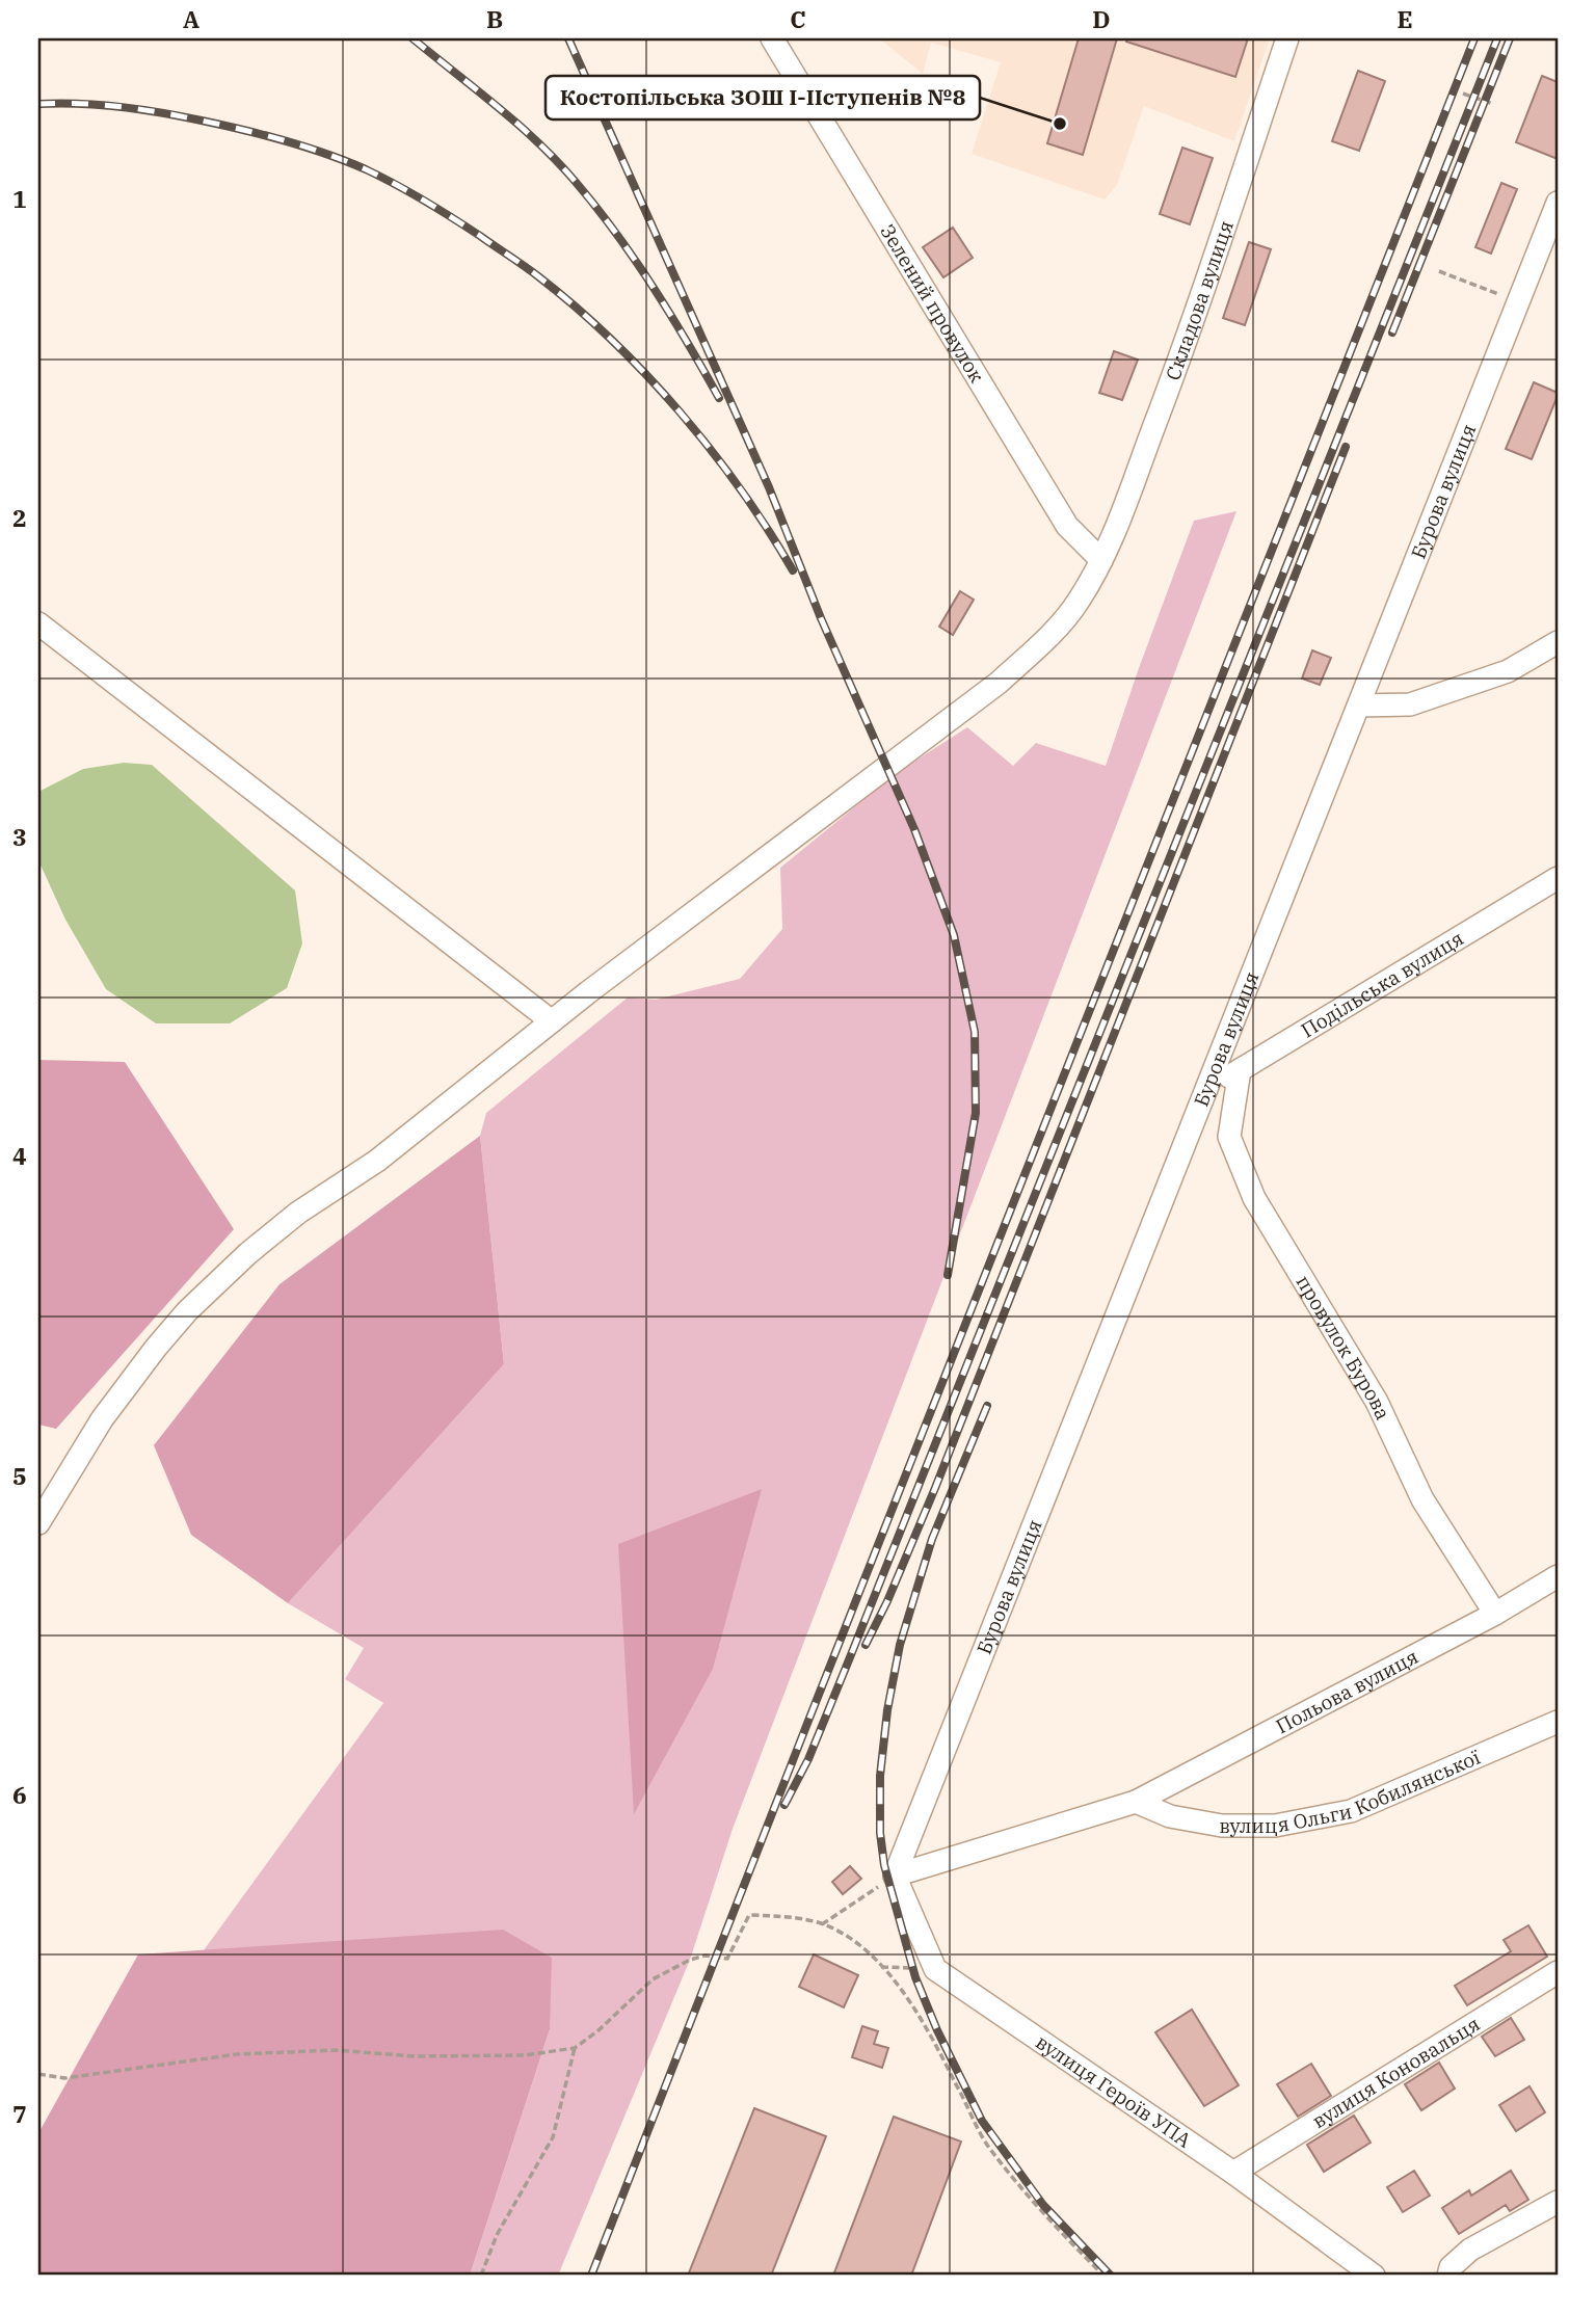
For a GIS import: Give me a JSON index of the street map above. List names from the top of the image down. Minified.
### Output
{"streets":{"street":["Складова вулиця","Зелений провулок","Бурова вулиця","Подільська вулиця","провулок Бурова","Польова вулиця","вулиця Ольги Кобилянської","вулиця Коновальця","вулиця Героїв УПА"]},"crossings":[["Складова вулиця","Зелений провулок"],["Бурова вулиця","Подільська вулиця"],["Бурова вулиця","Польова вулиця"],["Подільська вулиця","провулок Бурова"],["провулок Бурова","Польова вулиця"],["Польова вулиця","вулиця Ольги Кобилянської"],["вулиця Коновальця","вулиця Героїв УПА"]],"places":["Костопільська ЗОШ І-ІІступенів №8"],"grid":{"columns":["A","B","C","D","E"],"rows":["1","2","3","4","5","6","7"]}}
